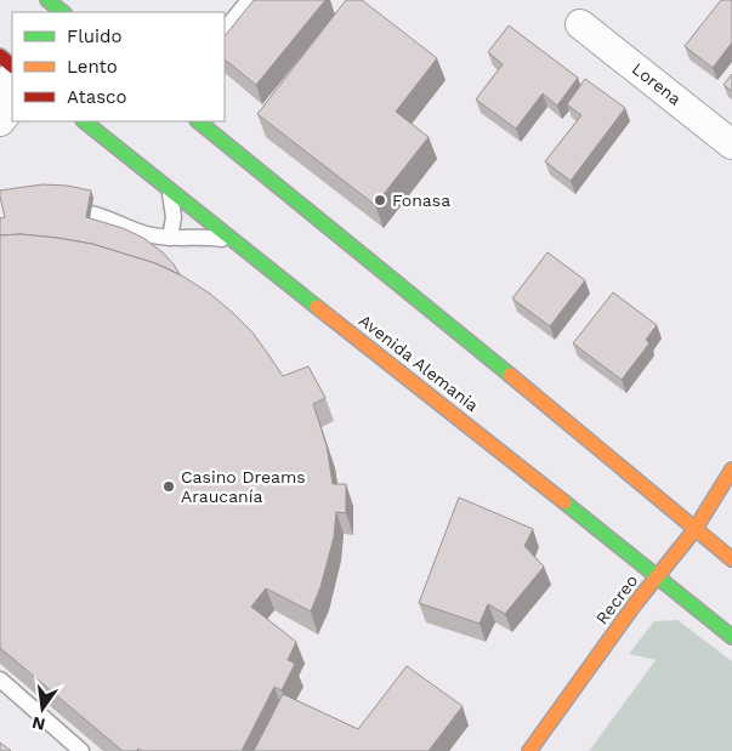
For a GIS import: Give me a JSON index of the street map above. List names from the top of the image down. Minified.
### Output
{"streets":{"main road":["Avenida Alemania","Recreo"],"street":["Lorena"]},"crossings":[["Avenida Alemania","Recreo"]],"places":["Fonasa","Casino Dreams Araucanía"],"legend":["Fluido","Lento","Atasco"],"north":"bottom"}
